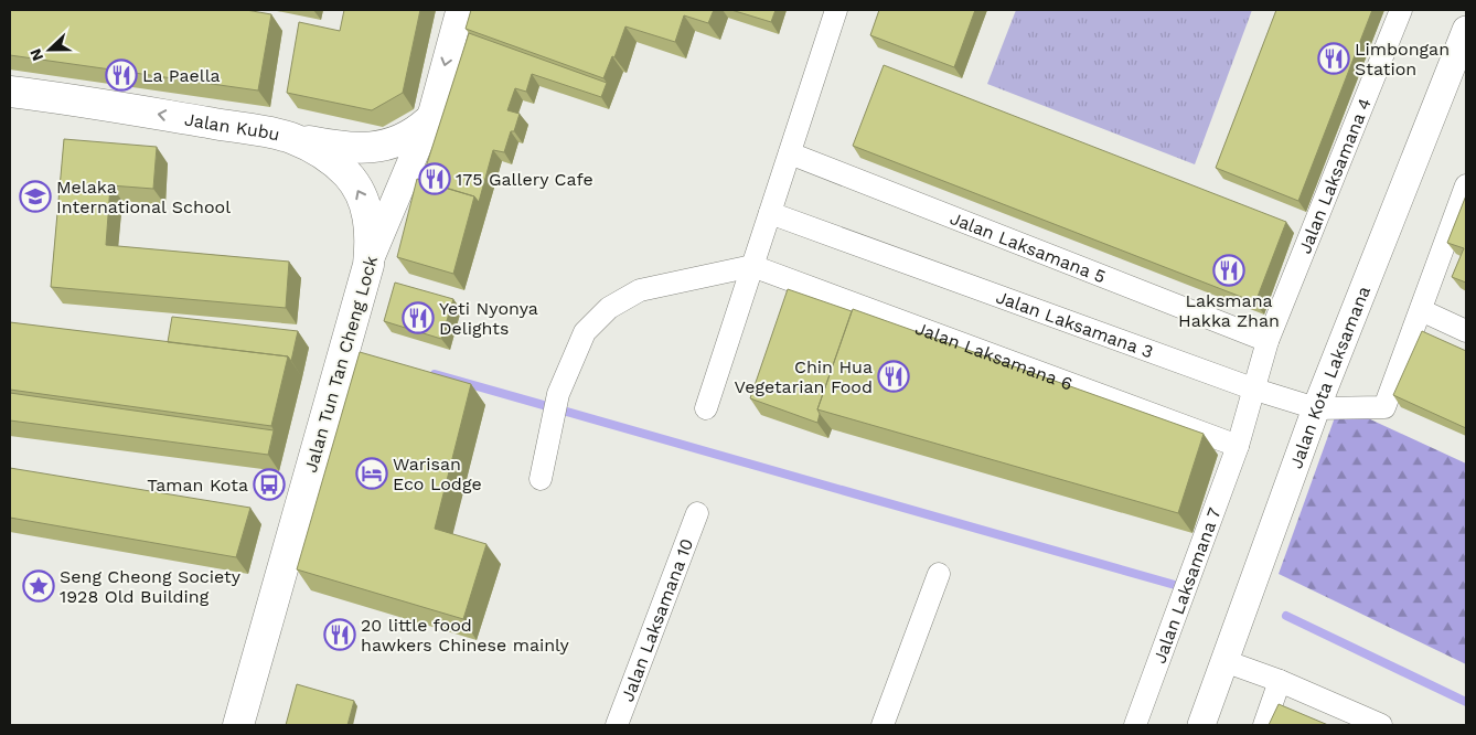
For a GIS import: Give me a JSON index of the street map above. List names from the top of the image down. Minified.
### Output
{"streets":{"main road":["Jalan Kubu","Jalan Tun Tan Cheng Lock"],"street":["Jalan Laksamana 4","Jalan Laksamana 5","Jalan Laksamana 3","Jalan Laksamana 6","Jalan Kota Laksamana","Jalan Laksamana 7","Jalan Laksamana 10"]},"crossings":[["Jalan Kubu","Jalan Tun Tan Cheng Lock"],["Jalan Laksamana 4","Jalan Laksamana 5"],["Jalan Laksamana 4","Jalan Laksamana 3"],["Jalan Laksamana 4","Jalan Laksamana 7"],["Jalan Laksamana 3","Jalan Kota Laksamana"],["Jalan Laksamana 3","Jalan Laksamana 7"],["Jalan Laksamana 6","Jalan Laksamana 7"]],"one_way":["Jalan Kubu"],"places":{"restaurant":["Limbongan Station","La Paella","175 Gallery Cafe","Laksmana Hakka Zhan","Yeti Nyonya Delights","Chin Hua Vegetarian Food","20 little food hawkers Chinese mainly"],"school or university":["Melaka International School"],"hotel":["Warisan Eco Lodge"],"bus stop":["Taman Kota"],"place":["Seng Cheong Society 1928 Old Building"]},"north":"left"}
